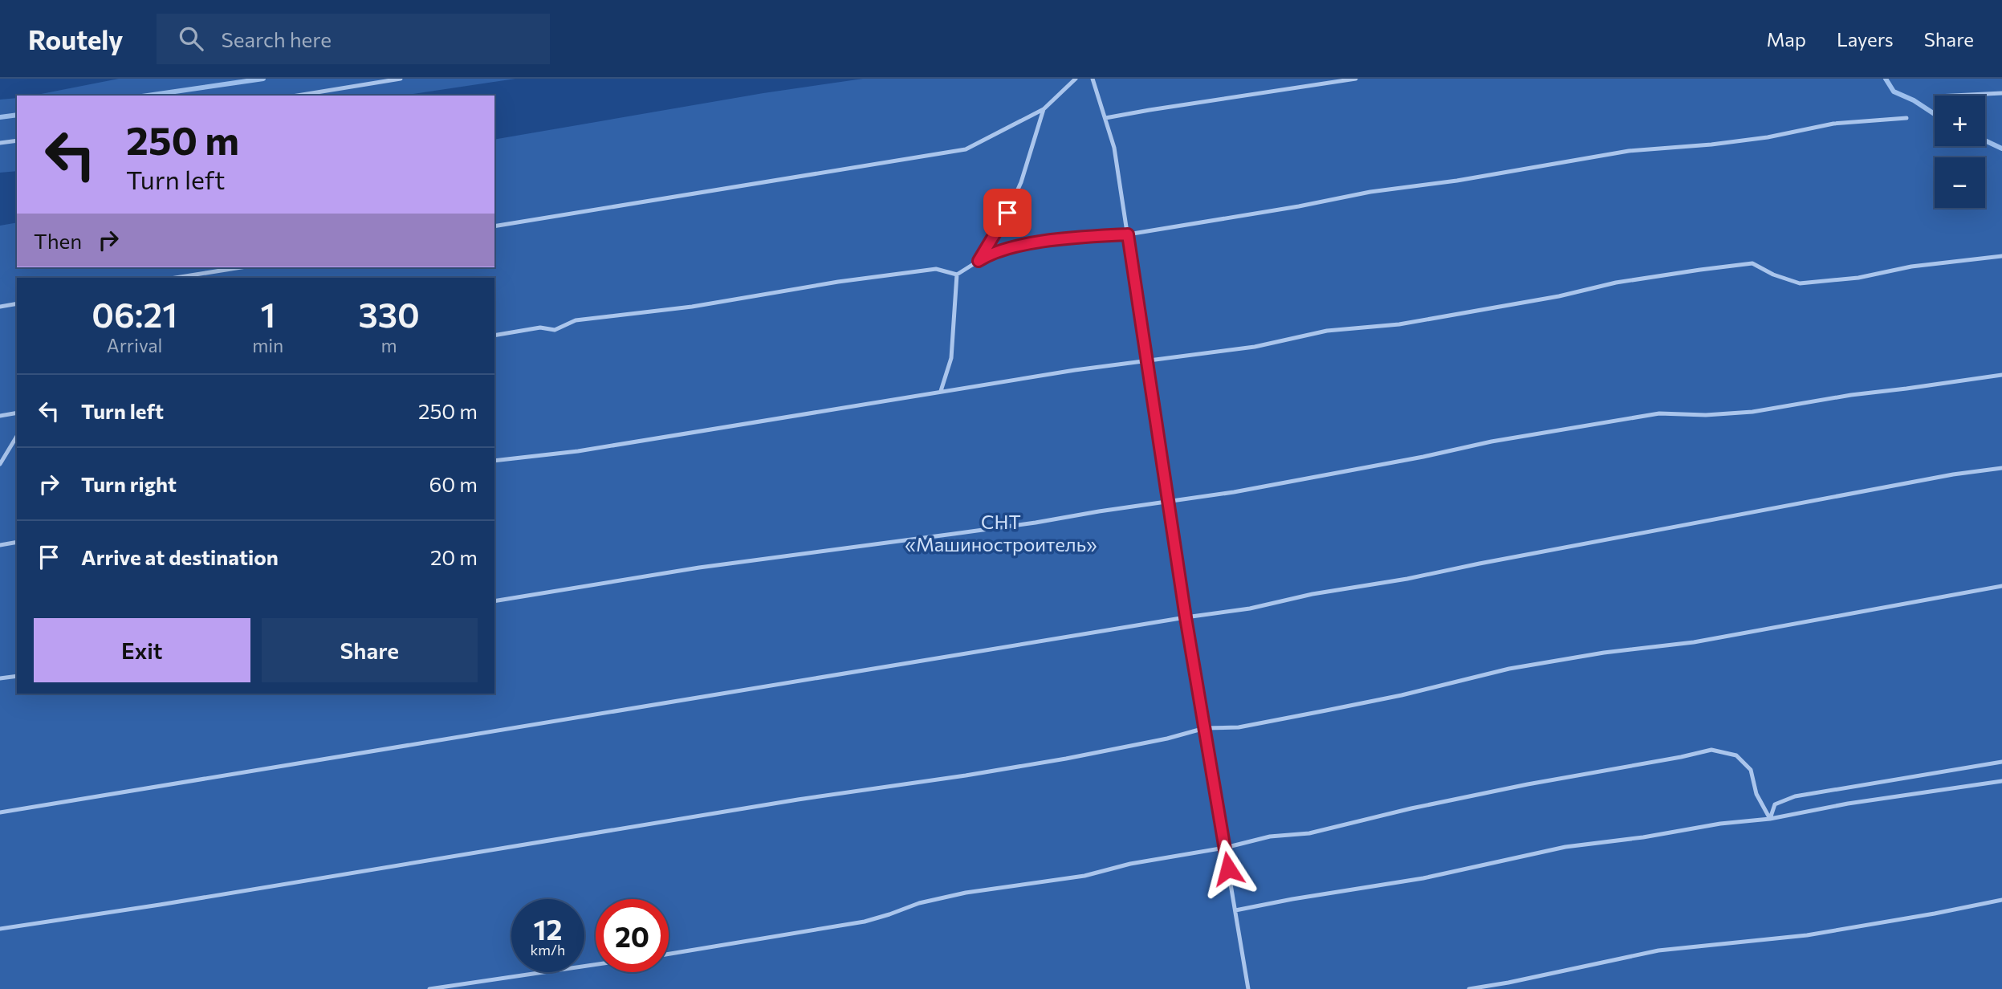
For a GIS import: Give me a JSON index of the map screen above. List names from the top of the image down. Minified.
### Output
{"parks":["СНТ «Машиностроитель»"],"page":{"header":"Routely","search":"Search here","nav":["Map","Layers","Share"],"map_buttons":["+","−"],"turn":["250 m","Turn left"],"then":"Then","eta":["06:21","Arrival","1","min","330","m"],"list":[{"name":"Turn left","value":"250 m"},{"name":"Turn right","value":"60 m"},{"name":"Arrive at destination","value":"20 m"}],"buttons":["Exit","Share"],"speed":"12 km/h","limit":"20"}}
